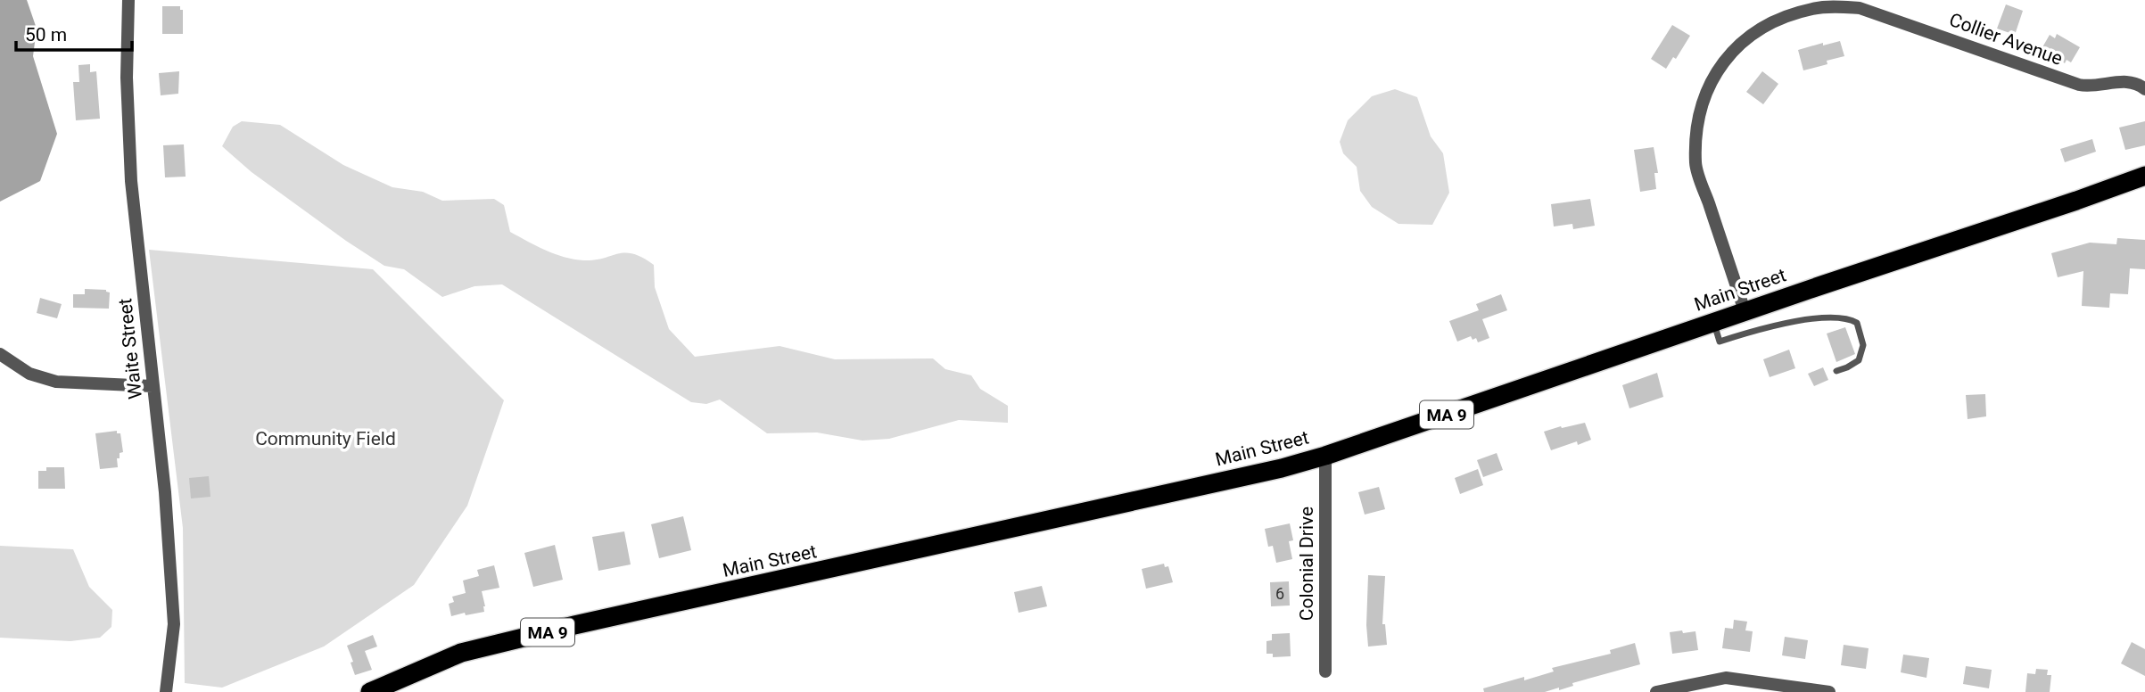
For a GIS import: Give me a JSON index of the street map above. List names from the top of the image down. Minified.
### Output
{"streets":{"highway":["Main Street","MA 9"],"street":["Collier Avenue","Waite Street","Colonial Drive"]},"crossings":[["Collier Avenue","Main Street"],["Main Street","Colonial Drive"]],"parks":["Community Field"],"house_numbers":["6"],"scale_bar":"50 m"}
